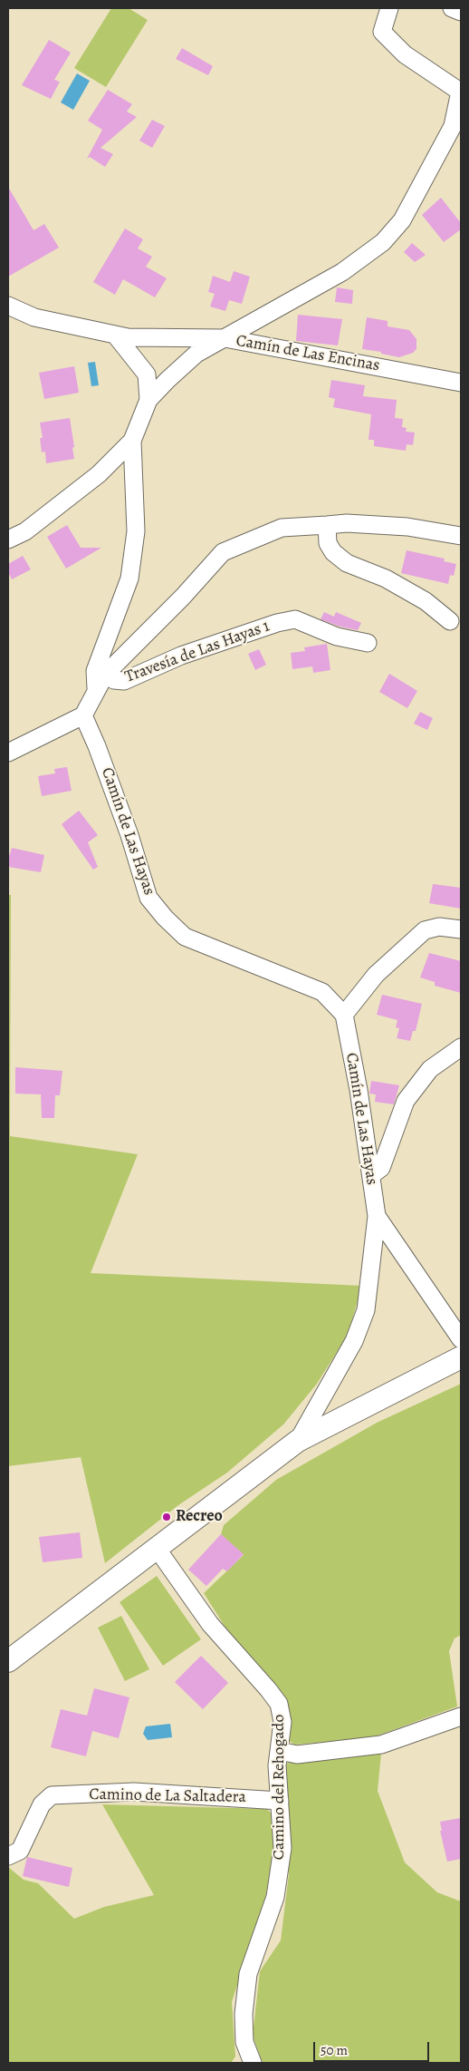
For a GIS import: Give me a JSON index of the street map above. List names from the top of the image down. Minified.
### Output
{"streets":{"street":["Camín de Las Encinas","Travesía de Las Hayas 1","Camín de Las Hayas","Camino del Rehogado","Camino de La Saltadera"]},"crossings":[["Camino del Rehogado","Camino de La Saltadera"]],"places":["Recreo"],"scale_bar":"50 m"}
